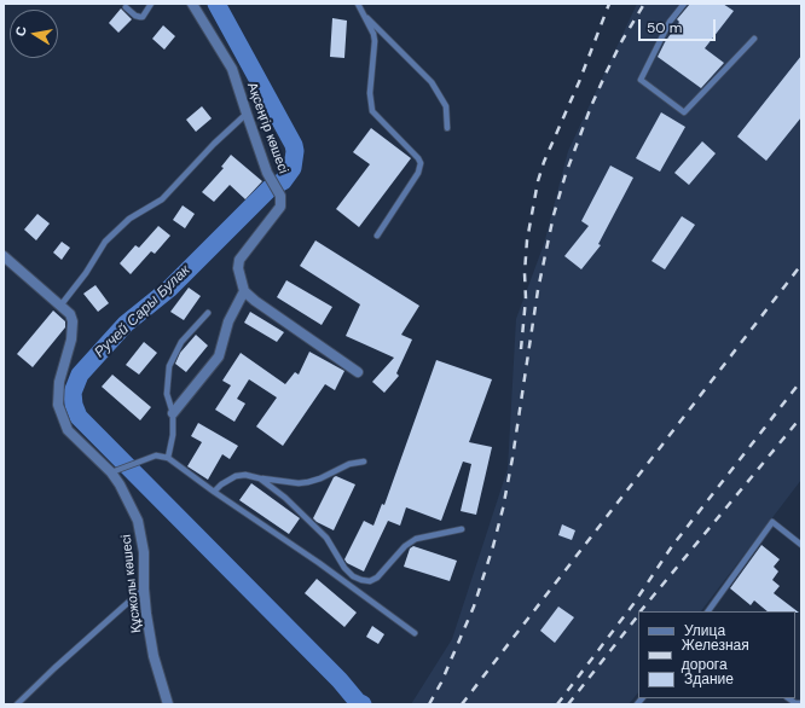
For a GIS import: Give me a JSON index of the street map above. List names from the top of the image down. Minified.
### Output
{"streets":{"street":["Ақсеңгір көшесі","Құсжолы көшесі"]},"water":["Ручей Сары Булак"],"legend":["Улица","Железная дорога","Здание"],"scale_bar":"50 m","north":"left"}
